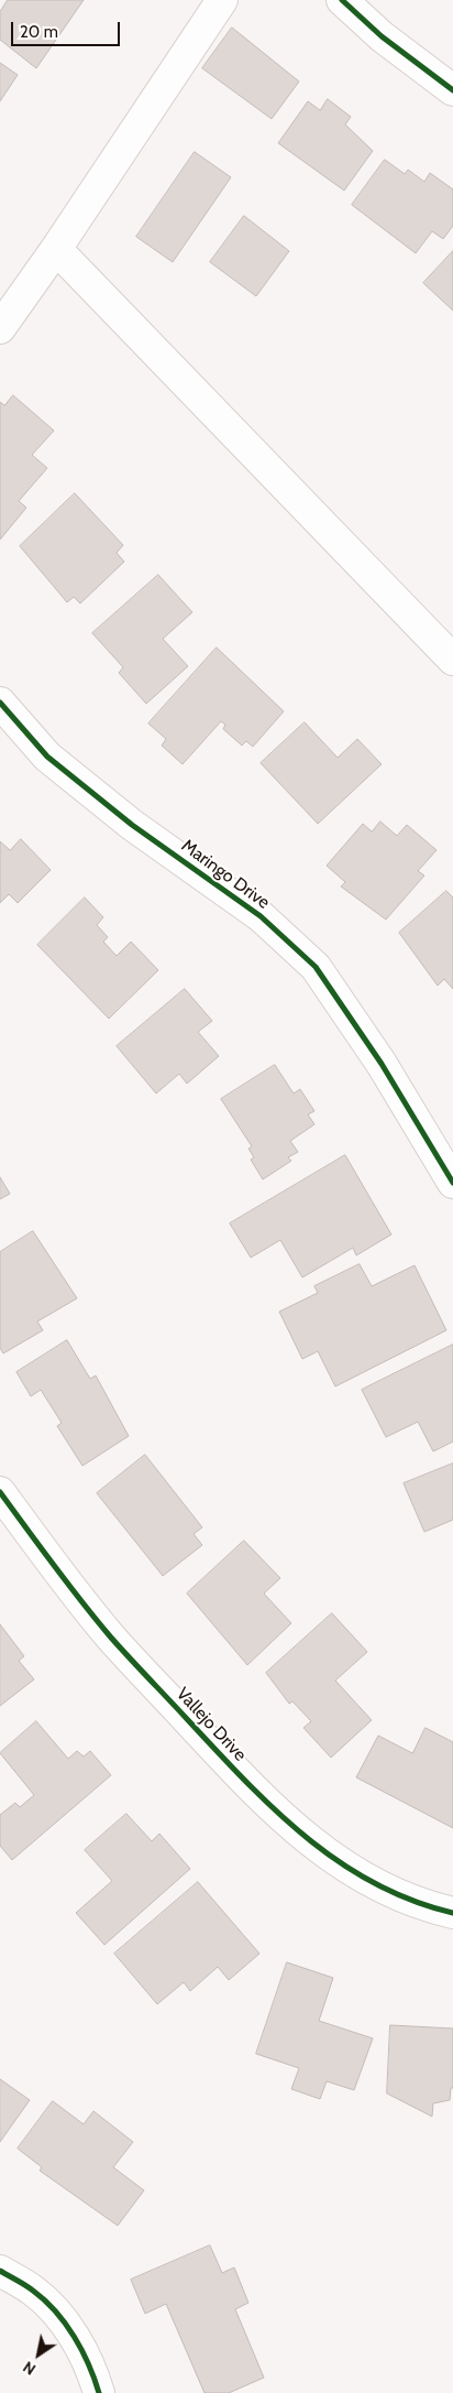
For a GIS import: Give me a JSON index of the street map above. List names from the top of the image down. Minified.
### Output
{"streets":{"street":["Maringo Drive","Vallejo Drive"]},"scale_bar":"20 m","north":"bottom left"}
